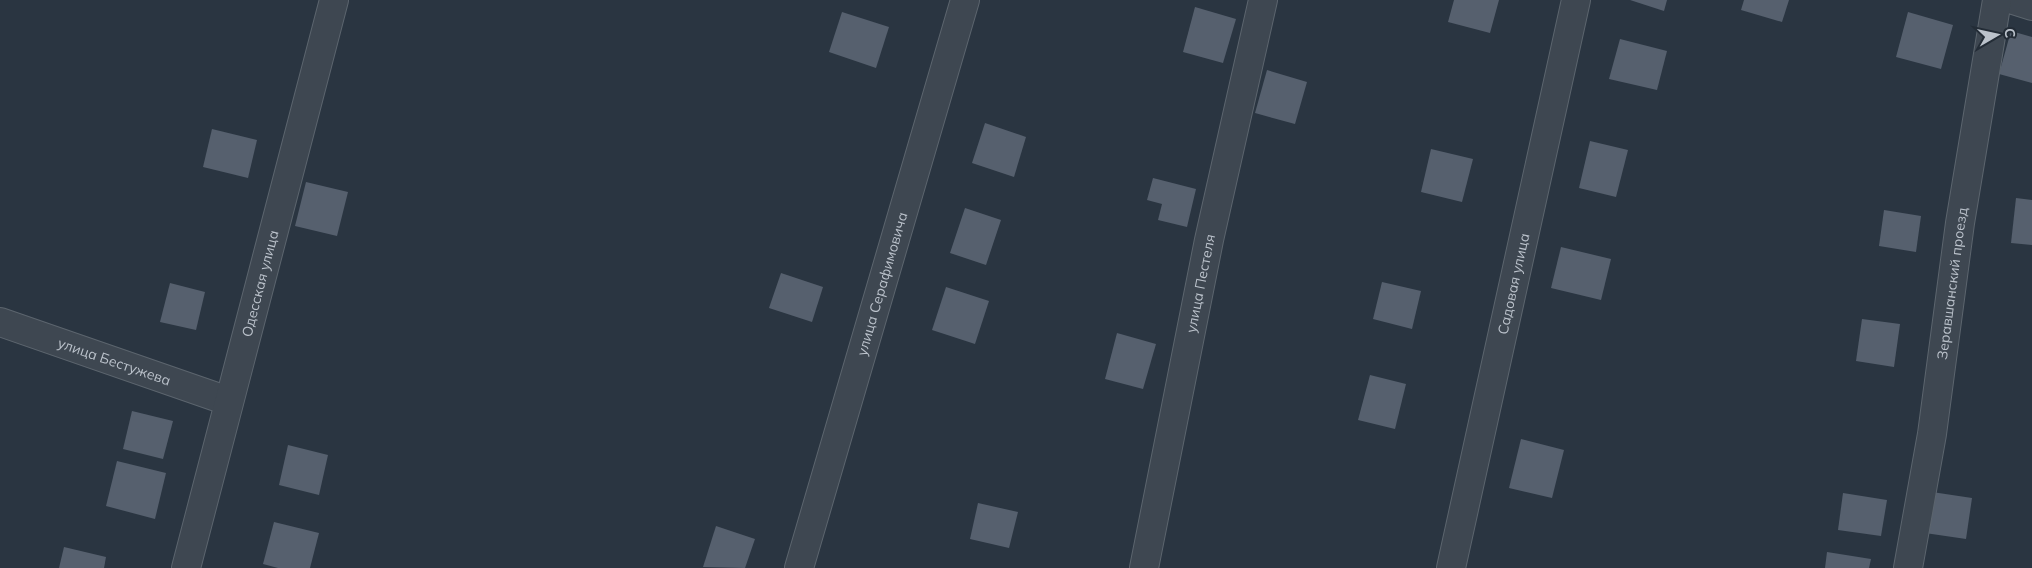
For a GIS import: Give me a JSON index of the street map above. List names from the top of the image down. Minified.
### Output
{"streets":{"street":["улица Пестеля","Одесская улица","улица Серафимовича","Садовая улица","Зеравшанский проезд","улица Бестужева"]},"crossings":[["Одесская улица","улица Бестужева"]],"north":"right"}
